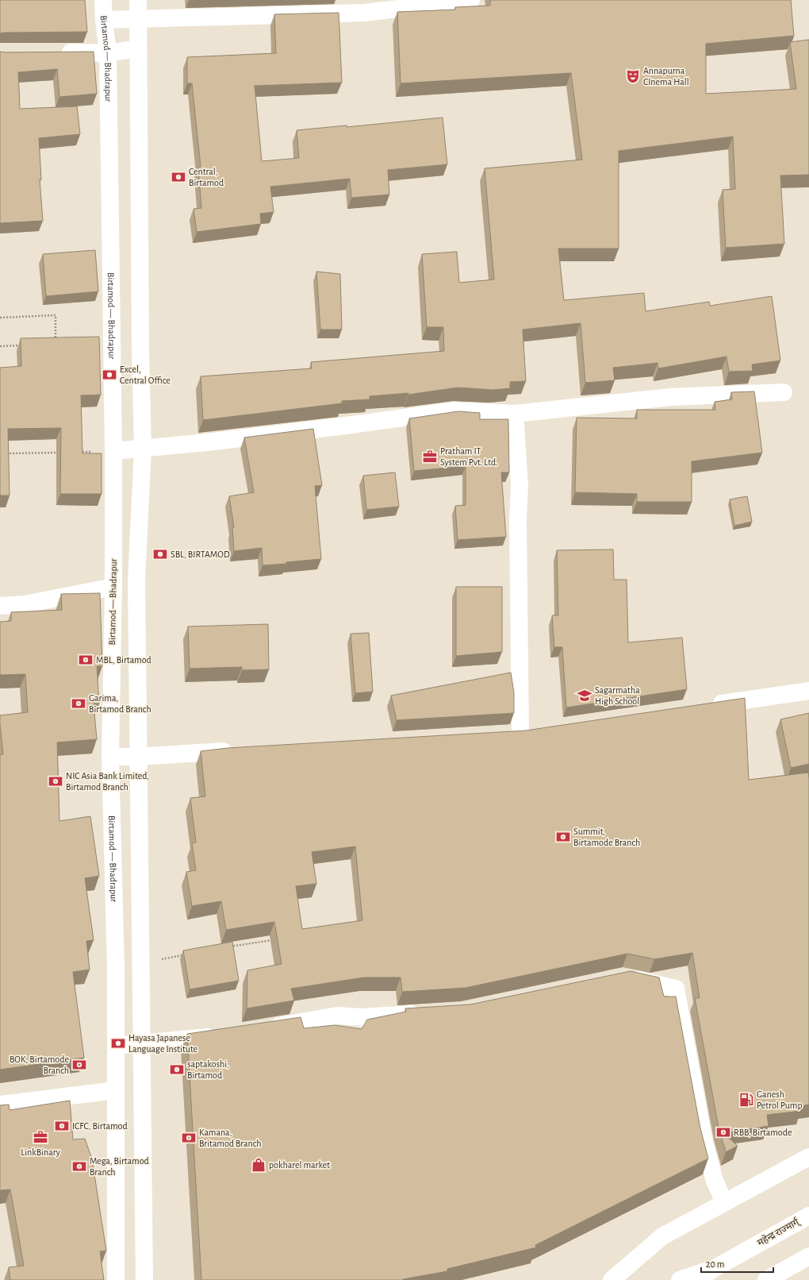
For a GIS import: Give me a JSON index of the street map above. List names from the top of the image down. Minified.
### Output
{"streets":{"main road":["Birtamod — Bhadrapur","महेन्द्र राज्मार्ग्"]},"places":{"theatre":["Annapurna CInema Hall"],"bank":["Central, Birtamod","Excel, Central Office","SBL, BIRTAMOD","MBL, Birtamod","Garima, Birtamod Branch","NIC Asia Bank Limited, Birtamod Branch","Summit, Birtamode Branch","Hayasa Japanese Language Institute","BOK, Birtamode Branch","saptakoshi, Birtamod","ICFC, Birtamod","RBB, Birtamode","Kamana, Britamod Branch","Mega, Birtamod Branch"],"office":["Pratham IT System Pvt. Ltd.","LinkBinary"],"school or university":["Sagarmatha High School"],"fuel station":["Ganesh Petrol Pump"],"shop":["pokharel market"]},"scale_bar":"20 m"}
